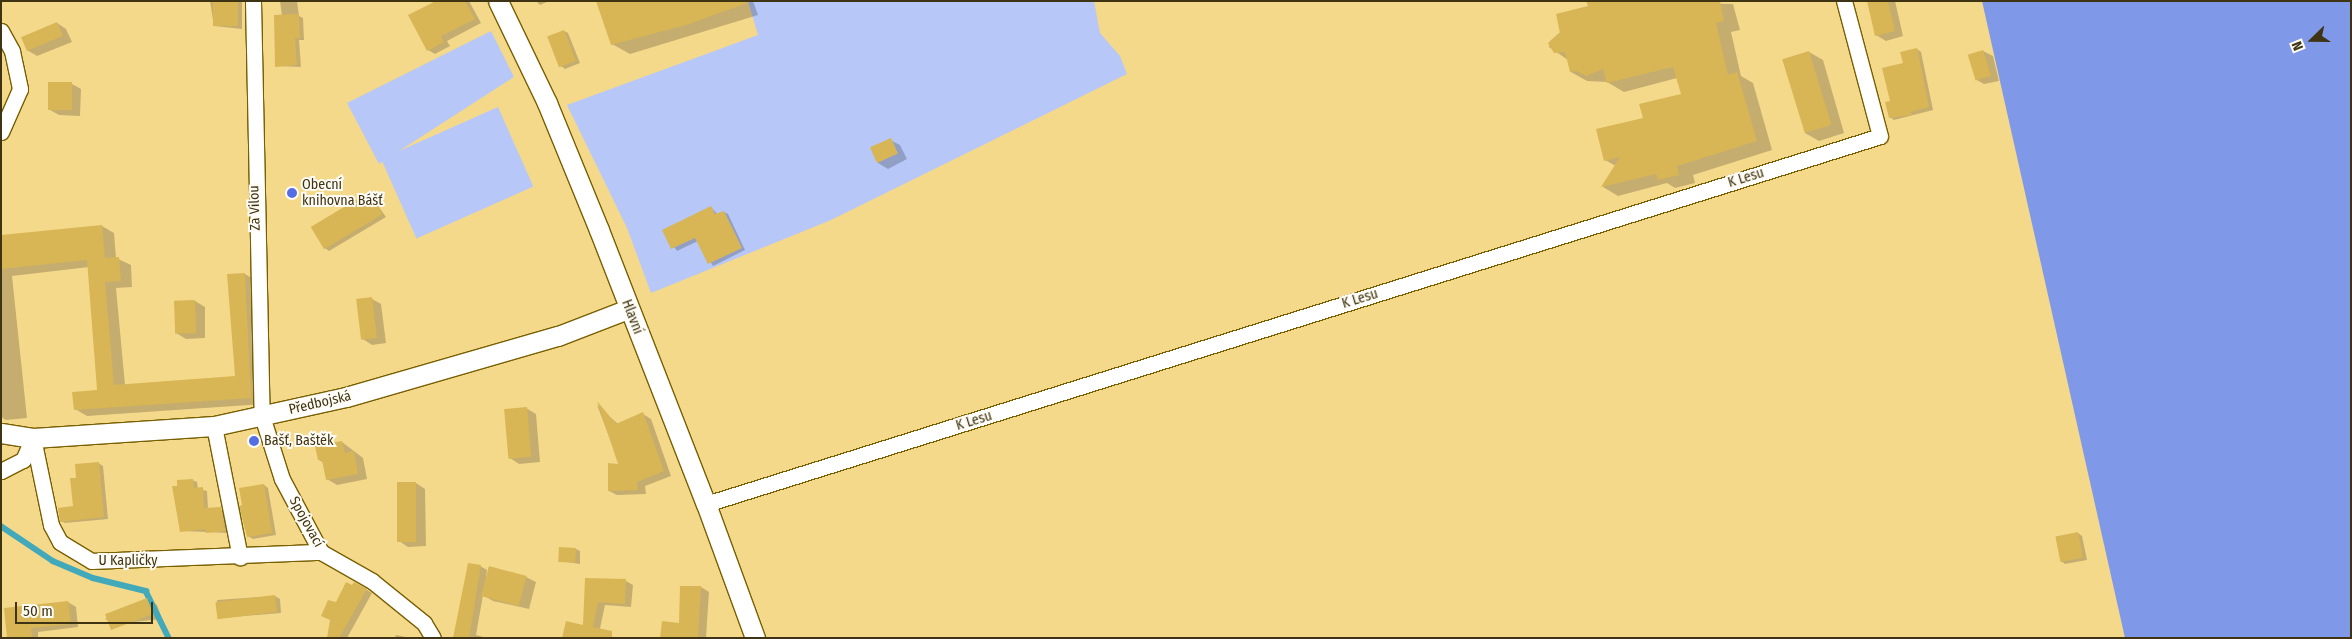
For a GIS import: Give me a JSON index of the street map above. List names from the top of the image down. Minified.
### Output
{"streets":{"street":["K Lesu","Za Vilou","Hlavní","Předbojská","Spojovací","U Kapličky"]},"crossings":[["K Lesu","Hlavní"],["Za Vilou","Předbojská"],["Za Vilou","Spojovací"],["Hlavní","Předbojská"],["Předbojská","Spojovací"],["Předbojská","U Kapličky"],["Spojovací","U Kapličky"]],"places":["Obecní knihovna Bášť","Bašť, Baštěk"],"scale_bar":"50 m","north":"left"}
